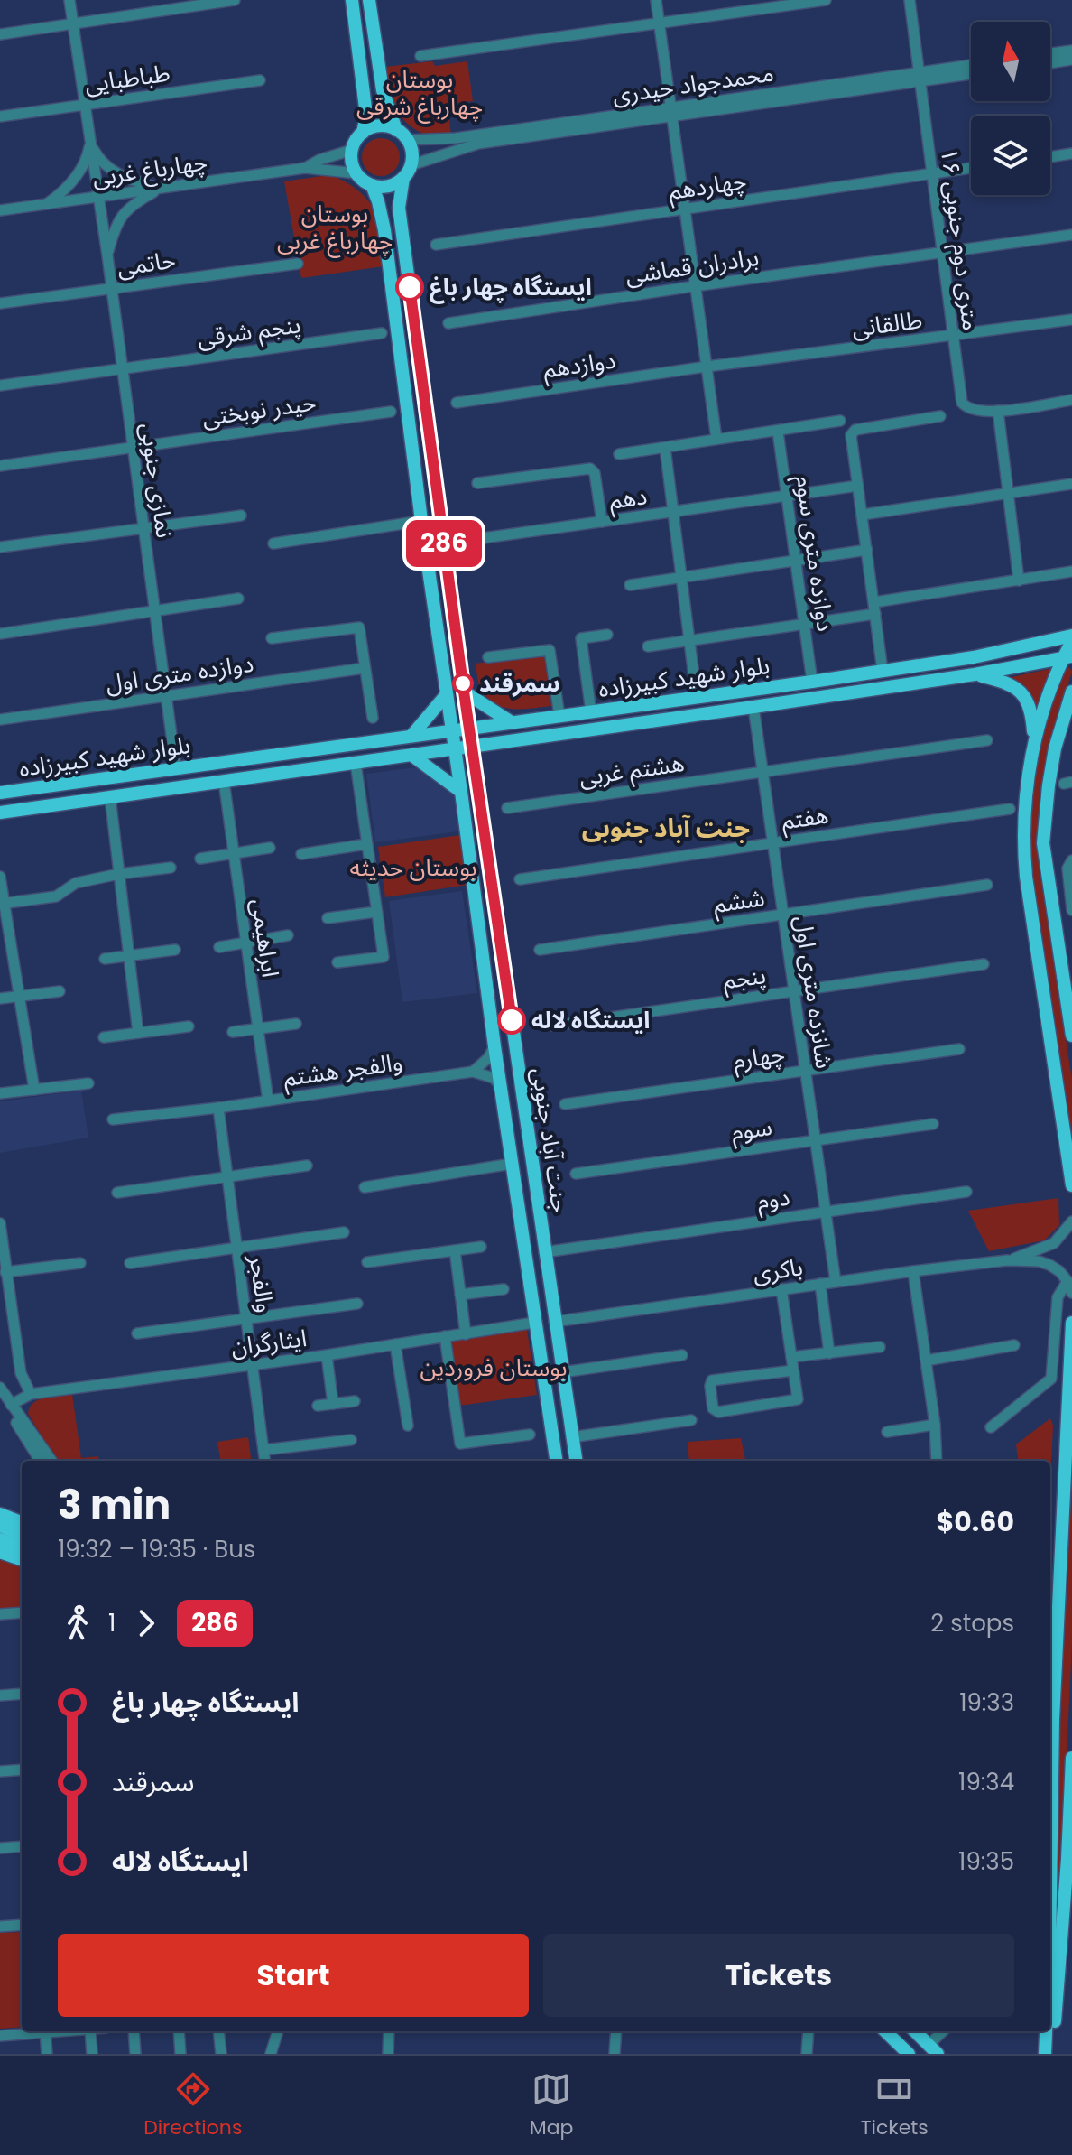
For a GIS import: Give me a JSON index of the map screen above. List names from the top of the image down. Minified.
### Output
{"streets":{"main road":["بلوار شهید کبیرزاده","جنت آباد جنوبی"],"street":["طباطبایی","محمدجواد حیدری","چهارباغ غربی","چهاردهم","۱۶ متری دوم جنوبی","حاتمی","برادران قماشی","طالقانی","پنجم شرقی","دوازدهم","حیدر نوبختی","نمازی جنوبی","دهم","دوازده متری سوم","دوازده متری اول","هشتم غربی","هفتم","ششم","ابراهیمی","پنجم","شانزده متری اول","چهارم","والفجر هشتم","سوم","دوم","باکری","والفجر","ایثارگران"]},"crossings":[["طباطبایی","نمازی جنوبی"],["محمدجواد حیدری","۱۶ متری دوم جنوبی"],["محمدجواد حیدری","جنت آباد جنوبی"],["چهارباغ غربی","نمازی جنوبی"],["چهاردهم","۱۶ متری دوم جنوبی"],["۱۶ متری دوم جنوبی","برادران قماشی"],["۱۶ متری دوم جنوبی","طالقانی"],["حاتمی","نمازی جنوبی"],["طالقانی","دوازدهم"],["پنجم شرقی","نمازی جنوبی"],["حیدر نوبختی","نمازی جنوبی"],["نمازی جنوبی","دوازده متری اول"],["نمازی جنوبی","بلوار شهید کبیرزاده"],["دهم","دوازده متری سوم"],["دوازده متری سوم","بلوار شهید کبیرزاده"],["بلوار شهید کبیرزاده","ابراهیمی"],["بلوار شهید کبیرزاده","شانزده متری اول"],["بلوار شهید کبیرزاده","جنت آباد جنوبی"],["هشتم غربی","شانزده متری اول"],["هفتم","شانزده متری اول"],["ششم","شانزده متری اول"],["ابراهیمی","والفجر هشتم"],["پنجم","شانزده متری اول"],["شانزده متری اول","چهارم"],["شانزده متری اول","سوم"],["شانزده متری اول","دوم"],["شانزده متری اول","باکری"],["والفجر هشتم","والفجر"],["جنت آباد جنوبی","دوم"],["جنت آباد جنوبی","باکری"],["جنت آباد جنوبی","ایثارگران"],["والفجر","ایثارگران"]],"districts":["جنت‌ آباد جنوبی"],"parks":["بوستان چهارباغ شرقی","بوستان چهارباغ غربی","بوستان حدیثه","بوستان فروردین"],"places":["ایستگاه چهار باغ","سمرقند","ایستگاه لاله"],"lines":["bus line 286"],"north":"top","page":{"on_map":"286","heading":["3 min","19:32 – 19:35 · Bus","$0.60"],"legs":["1","286","2 stops"],"list":[{"name":"ایستگاه چهار باغ","value":"19:33"},{"name":"سمرقند","value":"19:34"},{"name":"ایستگاه لاله","value":"19:35"}],"buttons":["Start","Tickets"],"tabs":["Directions","Map","Tickets"]}}
